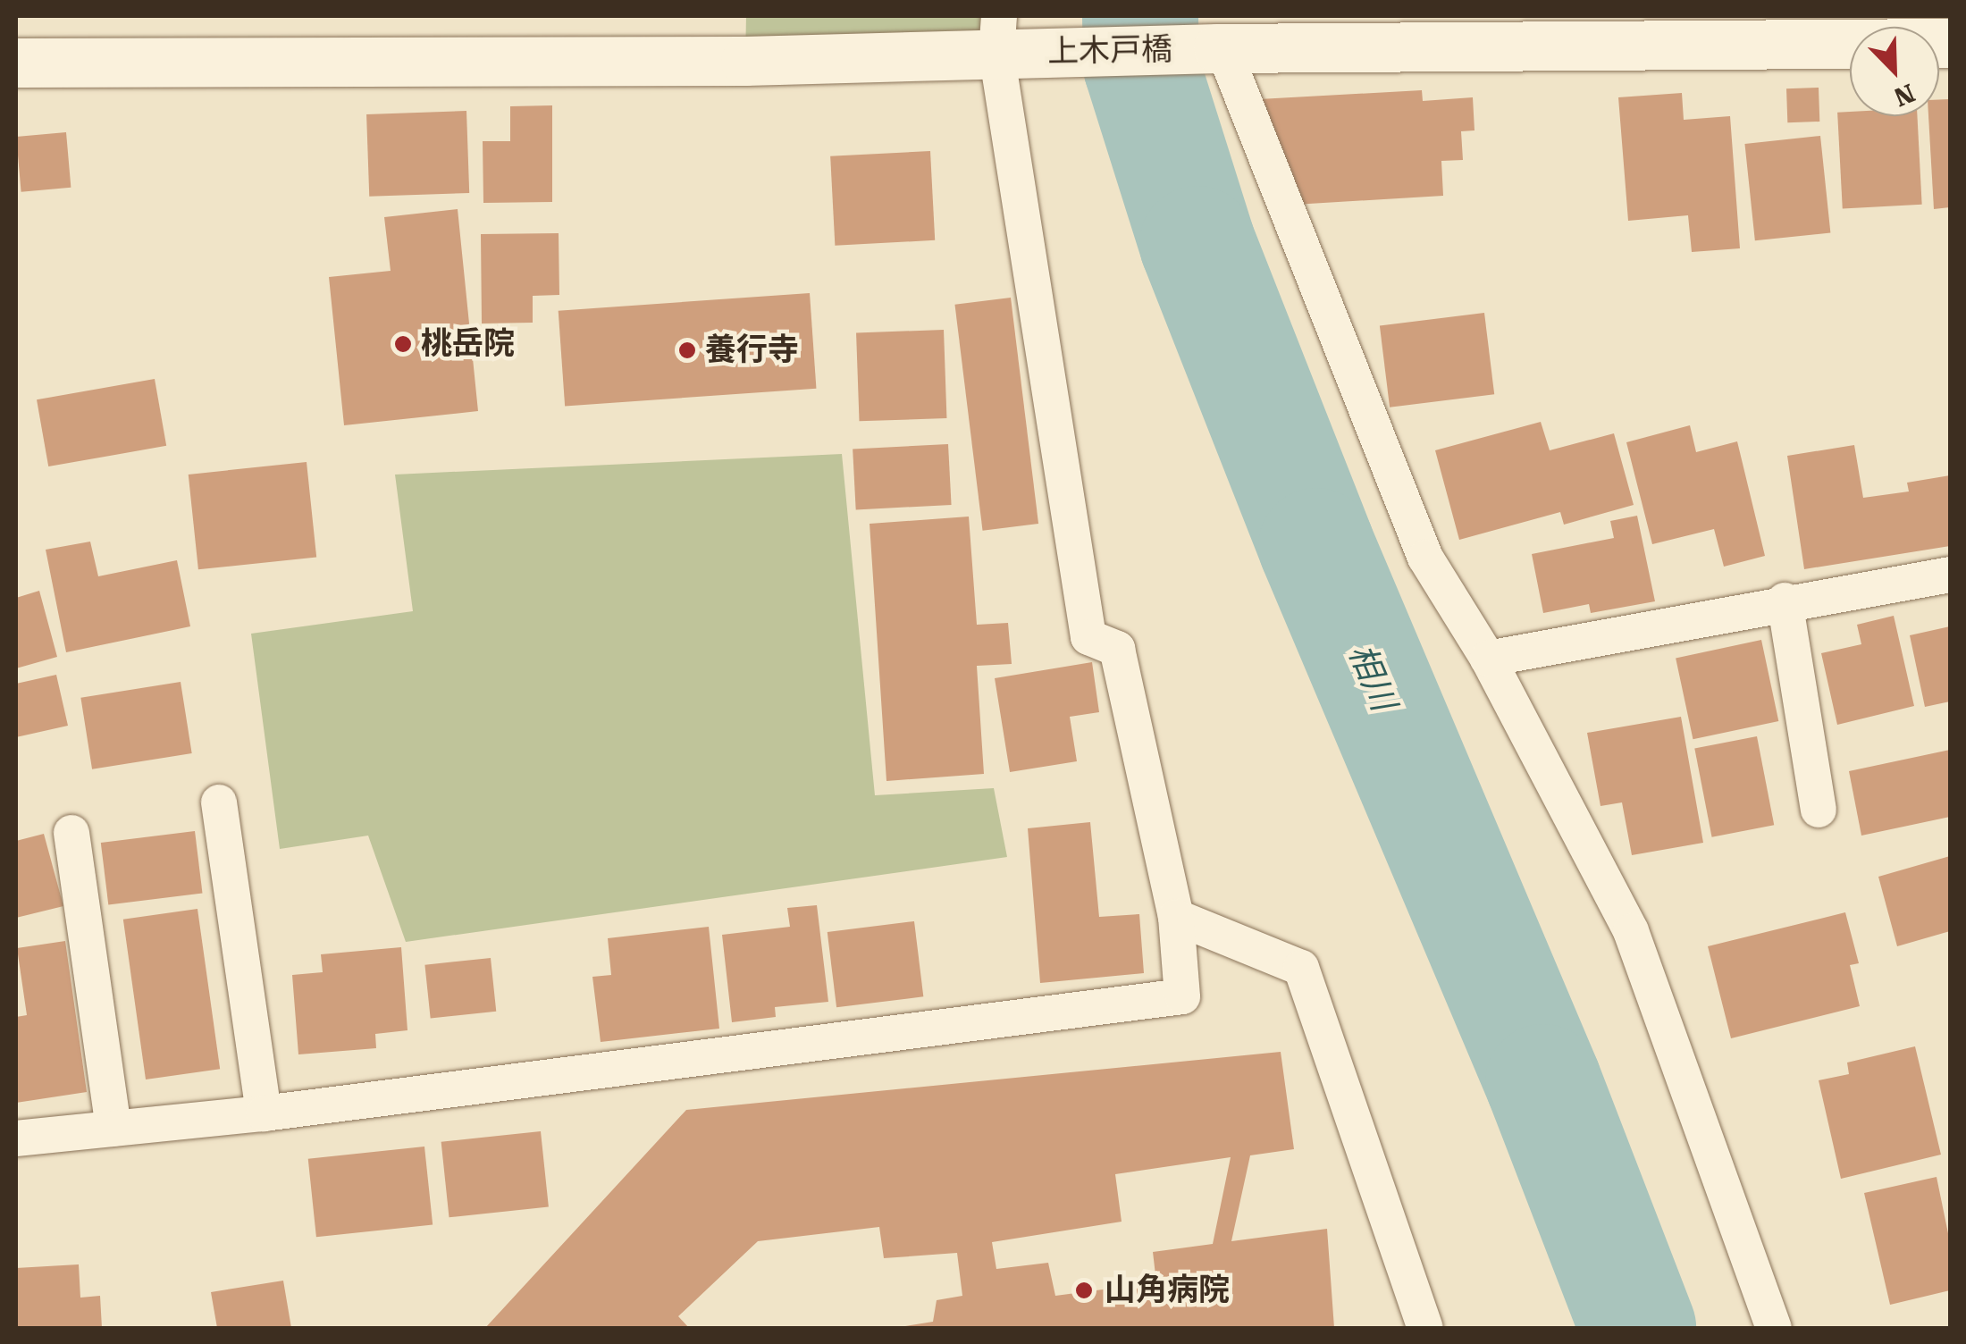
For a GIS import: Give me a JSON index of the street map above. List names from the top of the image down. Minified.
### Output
{"streets":{"street":["上木戸橋"]},"water":["相川"],"places":["桃岳院","養行寺","山角病院"],"north":"bottom right"}
